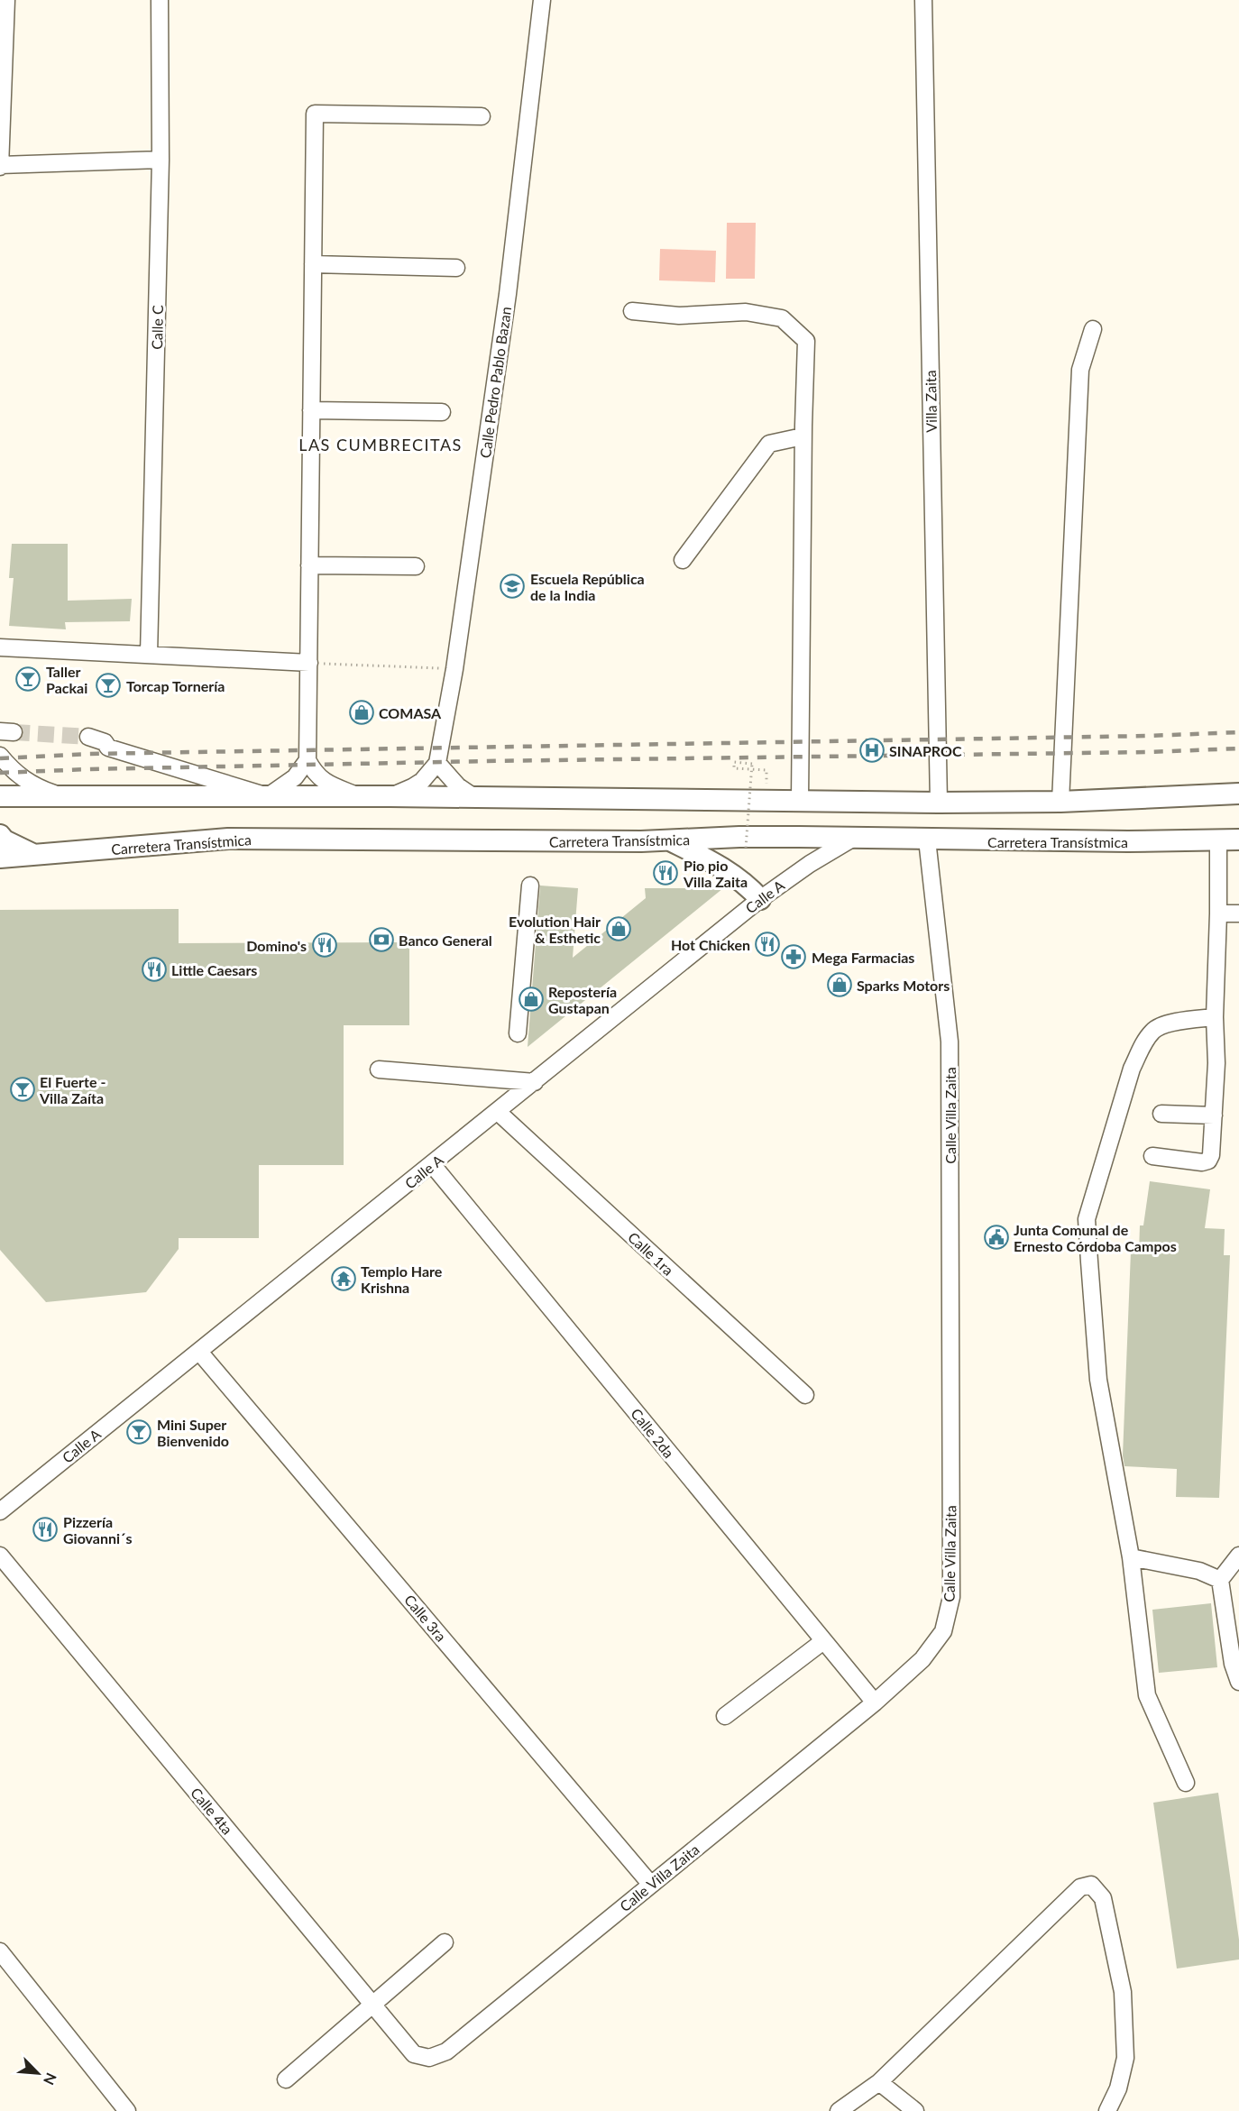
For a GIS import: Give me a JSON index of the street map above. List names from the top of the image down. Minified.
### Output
{"streets":{"main road":["Carretera Transístmica"],"street":["Calle C","Calle Pedro Pablo Bazan","Villa Zaita","Calle A","Calle Villa Zaita","Calle 1ra","Calle 2da","Calle 3ra","Calle 4ta"]},"crossings":[["Carretera Transístmica","Calle A"],["Carretera Transístmica","Calle Villa Zaita"],["Calle A","Calle 1ra"],["Calle A","Calle 2da"],["Calle A","Calle 3ra"],["Calle Villa Zaita","Calle 2da"],["Calle Villa Zaita","Calle 3ra"],["Calle Villa Zaita","Calle 4ta"]],"districts":["LAS CUMBRECITAS"],"places":{"school or university":["Escuela República de la India"],"bar":["Taller Packai","Torcap Tornería","El Fuerte - Villa Zaíta","Mini Super Bienvenido"],"shop":["COMASA","Evolution Hair & Esthetic","Sparks Motors","Repostería Gustapan"],"hospital":["SINAPROC"],"restaurant":["Pio pio Villa Zaita","Hot Chicken","Domino's","Little Caesars","Pizzería Giovanni´s"],"bank":["Banco General"],"pharmacy":["Mega Farmacias"],"public building":["Junta Comunal de Ernesto Córdoba Campos"],"temple":["Templo Hare Krishna"]},"north":"bottom right"}
